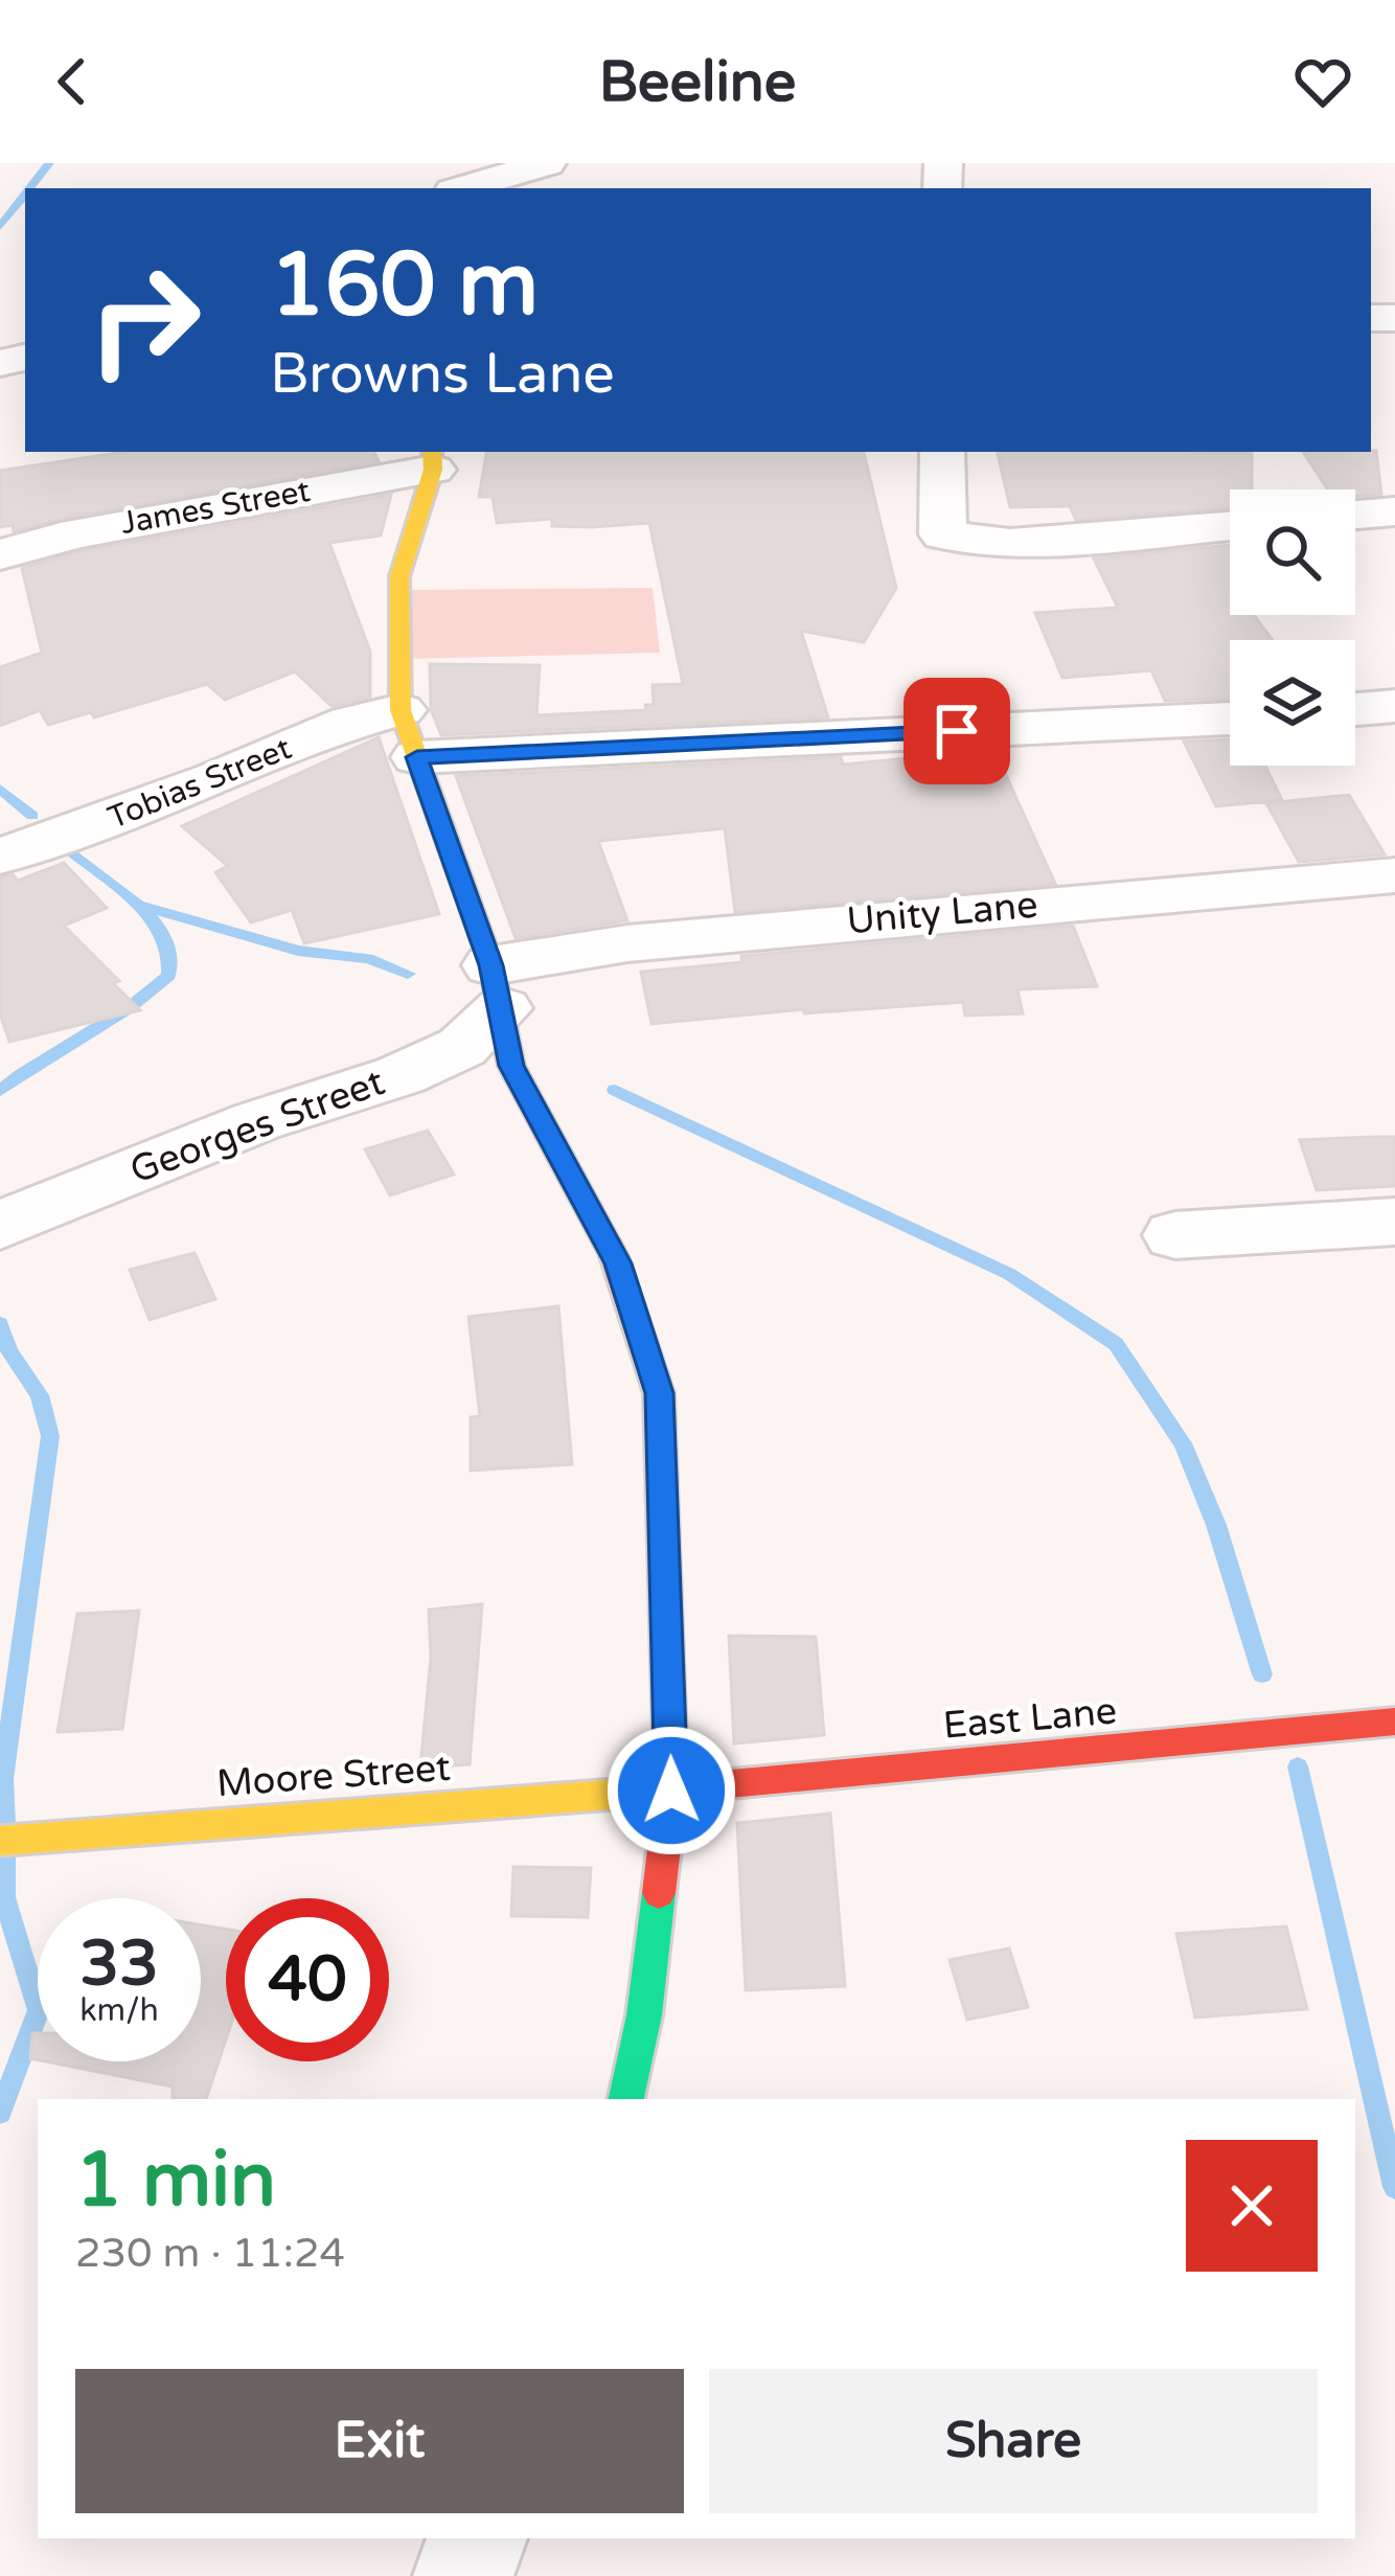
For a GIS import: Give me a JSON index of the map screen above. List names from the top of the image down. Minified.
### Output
{"streets":{"street":["James Street","Tobias Street","Unity Lane","Georges Street","East Lane","Moore Street"]},"crossings":[["Unity Lane","Georges Street"],["East Lane","Moore Street"]],"page":{"header":"Beeline","turn":["160 m","Browns Lane"],"speed":"33 km/h","limit":"40","heading":["1 min","230 m · 11:24"],"buttons":["Exit","Share"]}}
